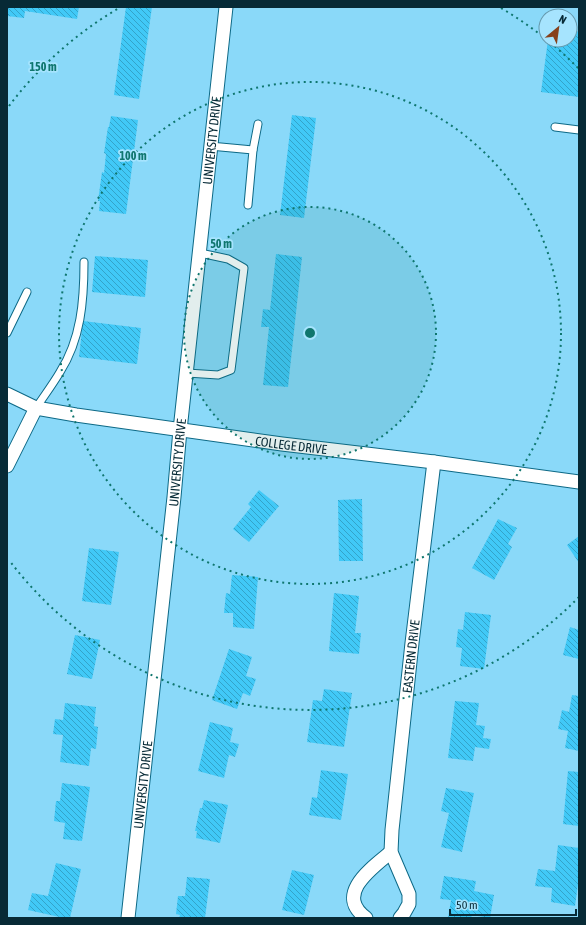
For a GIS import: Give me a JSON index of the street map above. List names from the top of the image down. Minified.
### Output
{"streets":{"street":["UNIVERSITY DRIVE","COLLEGE DRIVE","EASTERN DRIVE"]},"crossings":[["UNIVERSITY DRIVE","COLLEGE DRIVE"],["COLLEGE DRIVE","EASTERN DRIVE"]],"scale_bar":"50 m","north":"top right","rings":["150 m","100 m","50 m"]}
